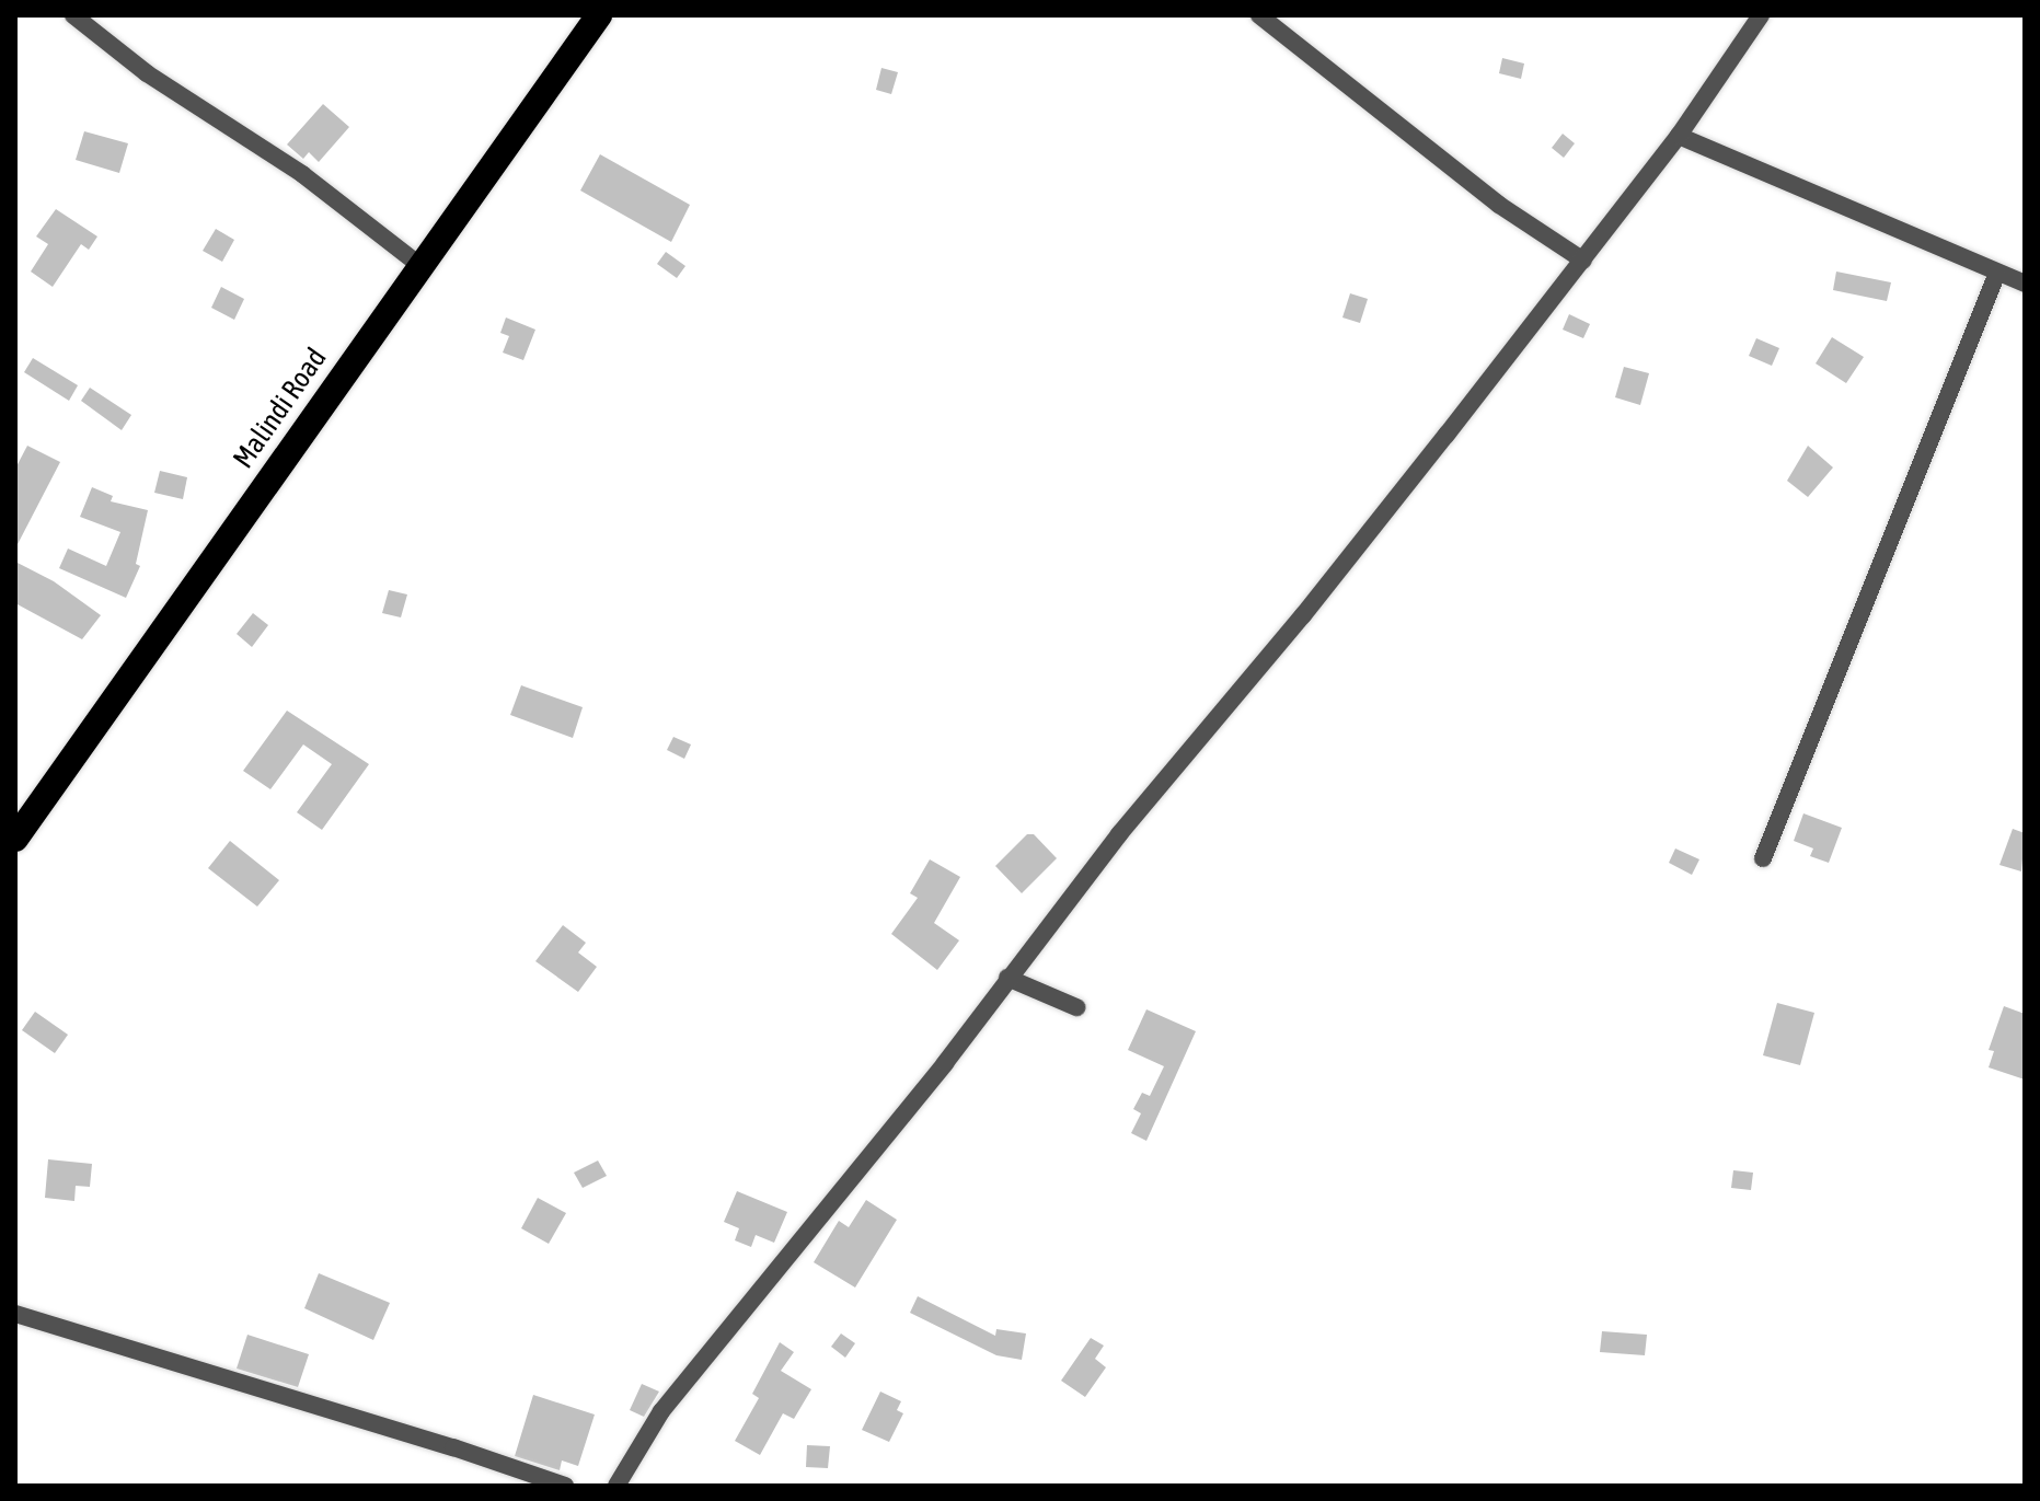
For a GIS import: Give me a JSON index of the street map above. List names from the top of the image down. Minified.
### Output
{"streets":{"highway":["Malindi Road"]}}
